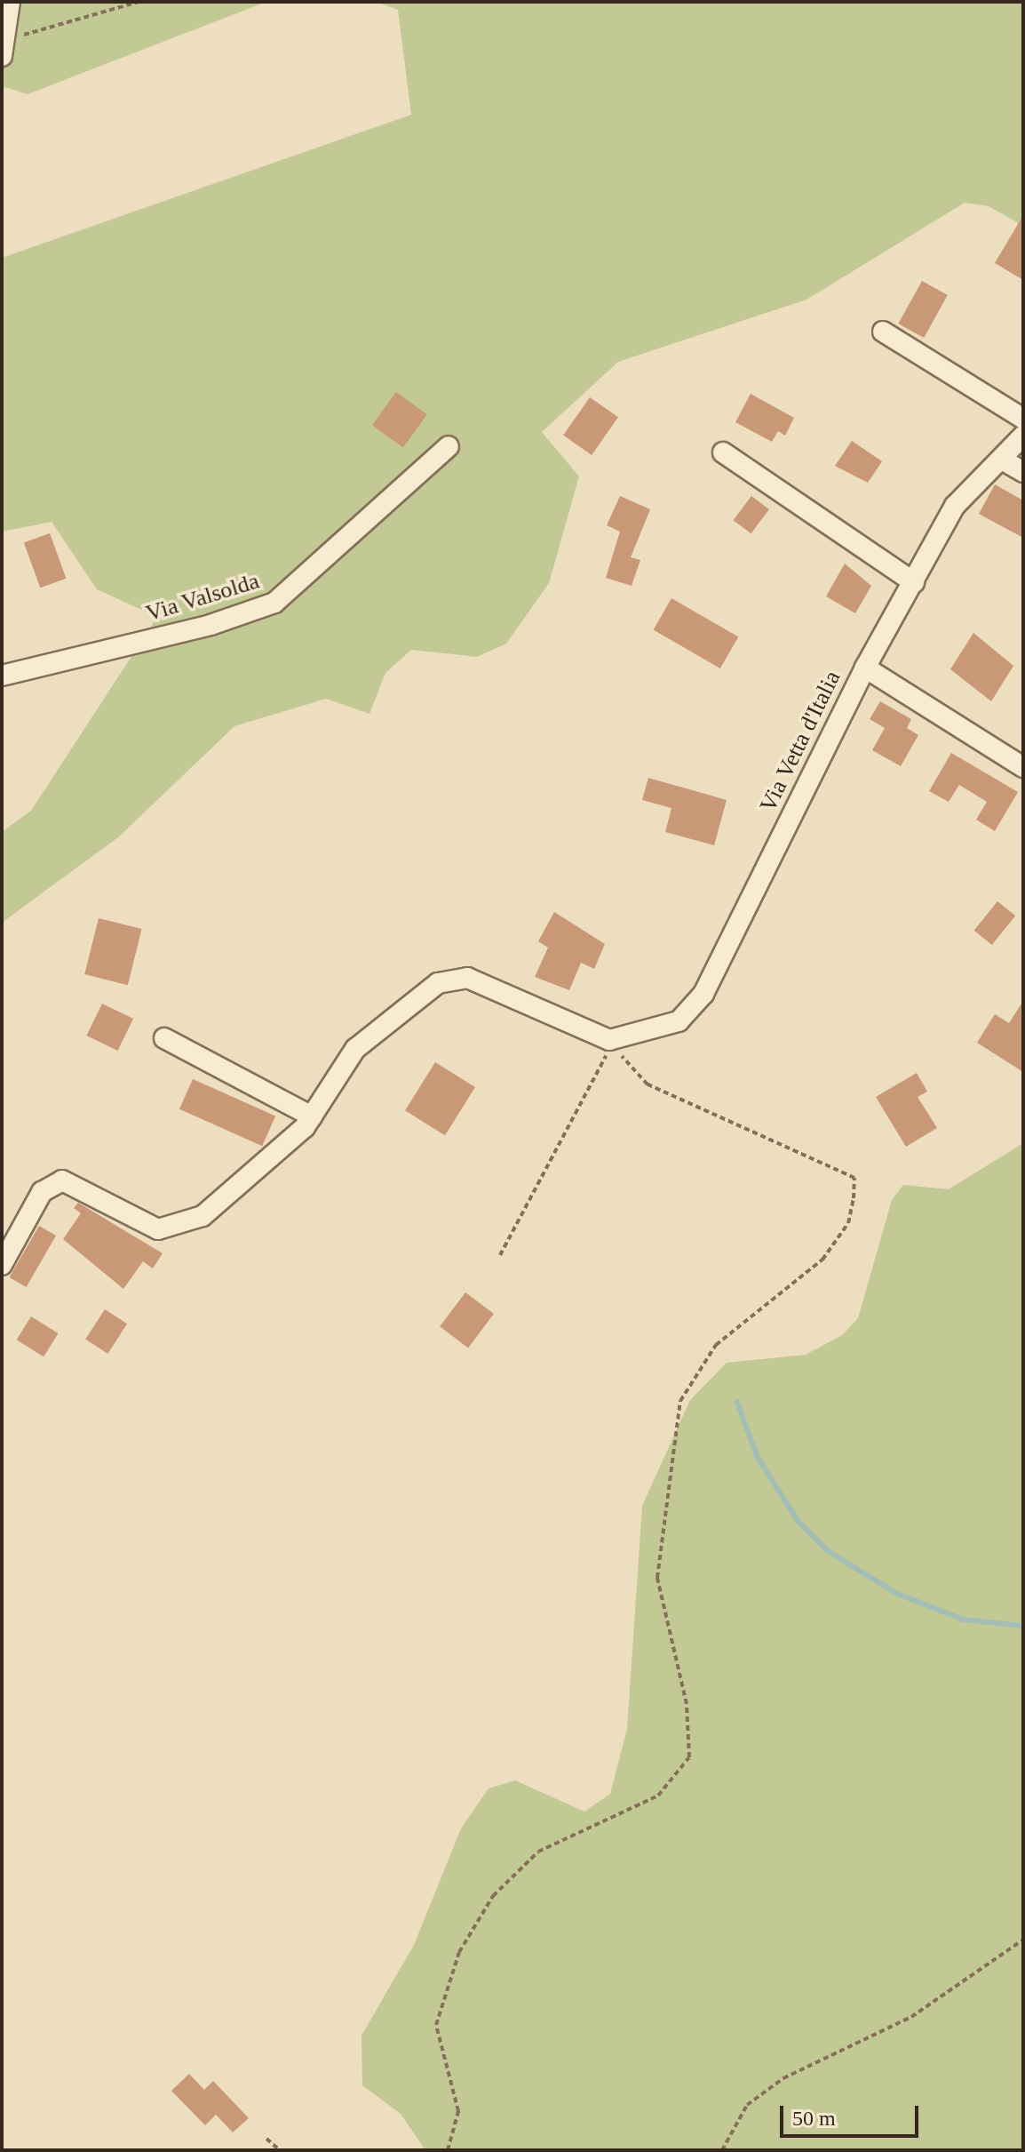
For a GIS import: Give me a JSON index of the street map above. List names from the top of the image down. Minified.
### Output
{"streets":{"street":["Via Valsolda","Via Vetta d'Italia"]},"scale_bar":"50 m"}
